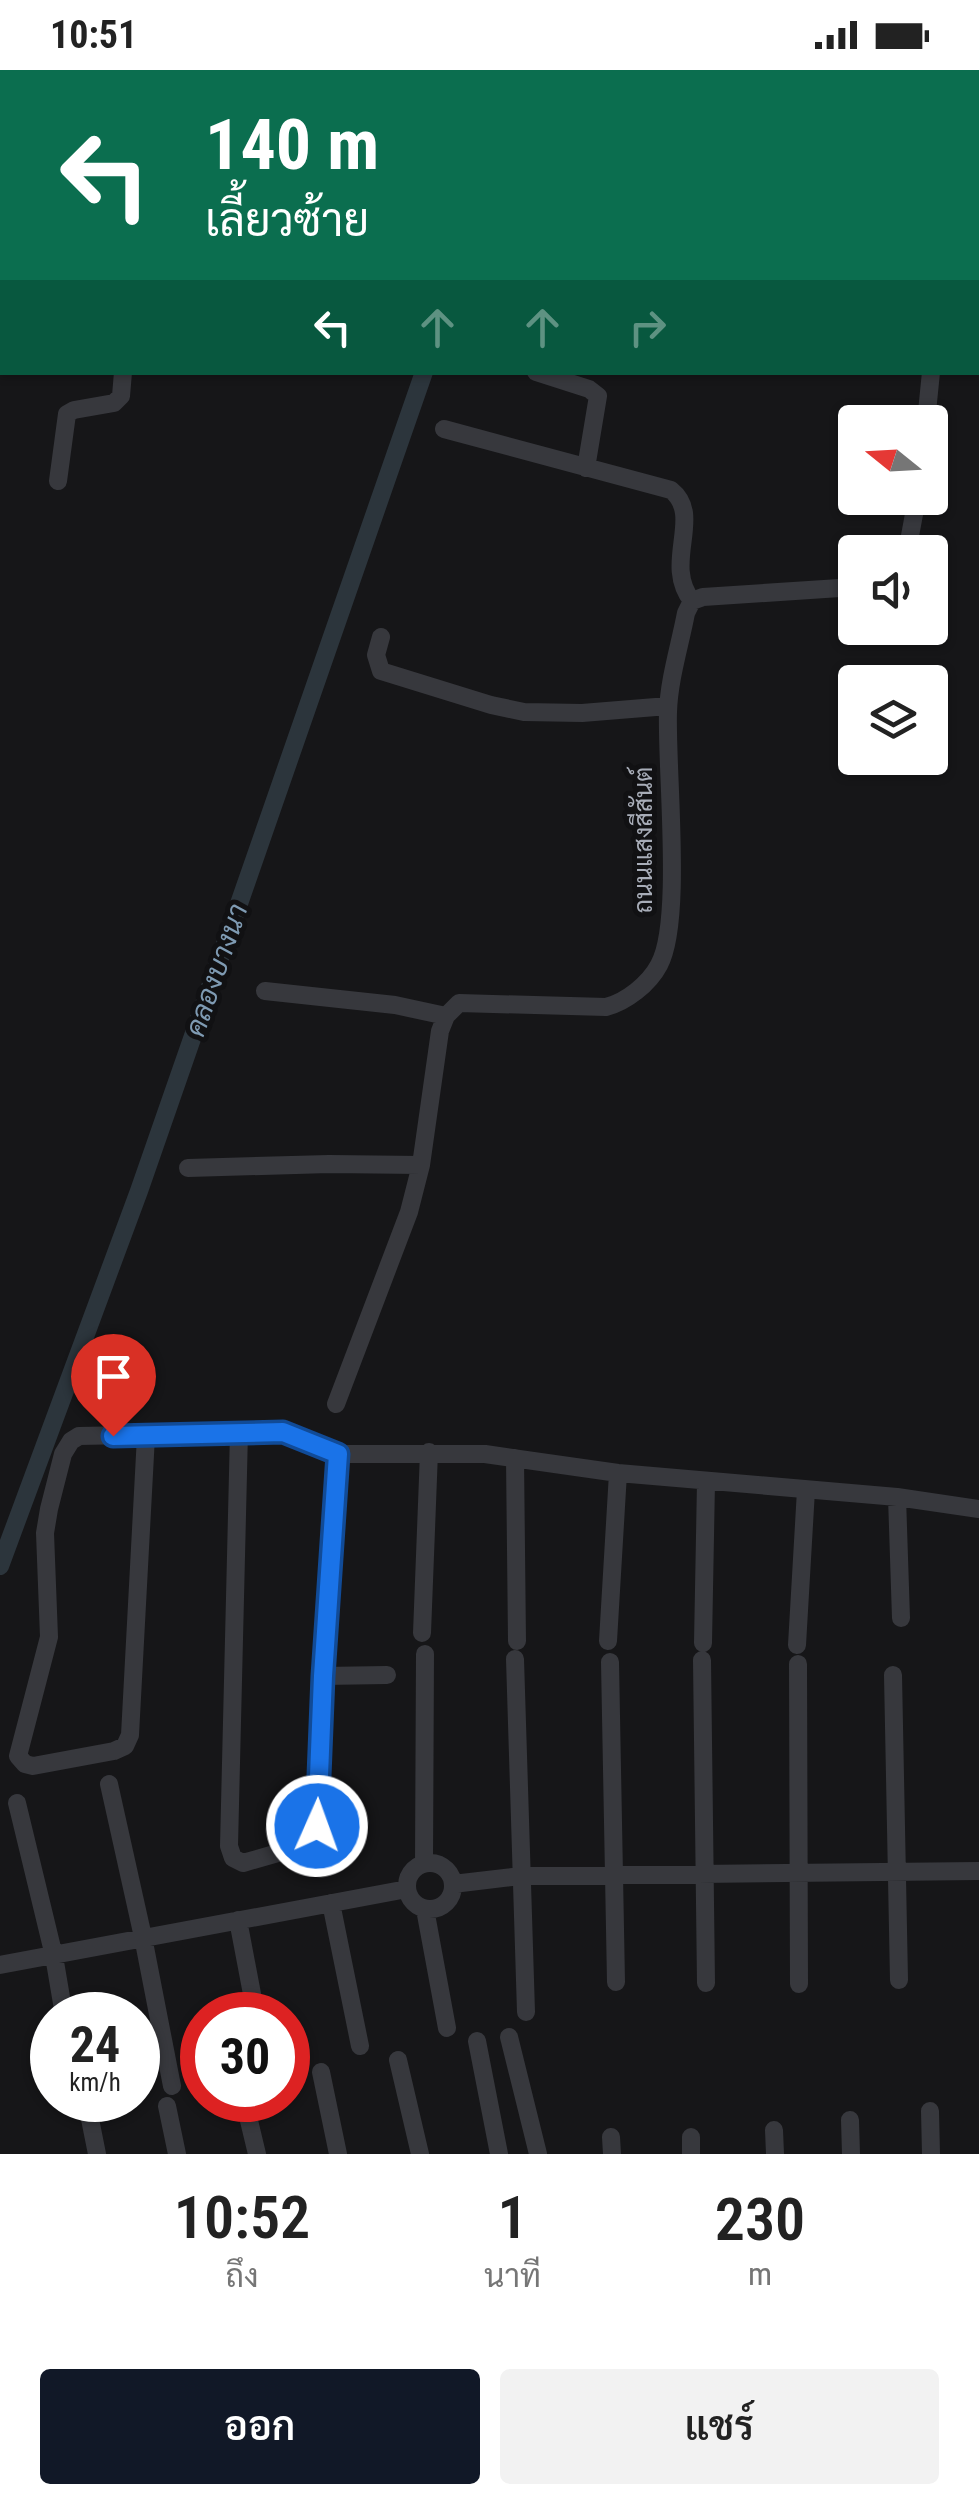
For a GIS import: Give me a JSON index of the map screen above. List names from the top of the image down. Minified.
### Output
{"streets":{"street":["ถนนแสงสีสันต์"]},"water":["คลองบางนา"],"north":"left","page":{"status":"10:51","turn":["140 m","เลี้ยวซ้าย"],"speed":"24 km/h","limit":"30","eta":["10:52","ถึง","1","นาที","230","m"],"buttons":["ออก","แชร์"]}}
